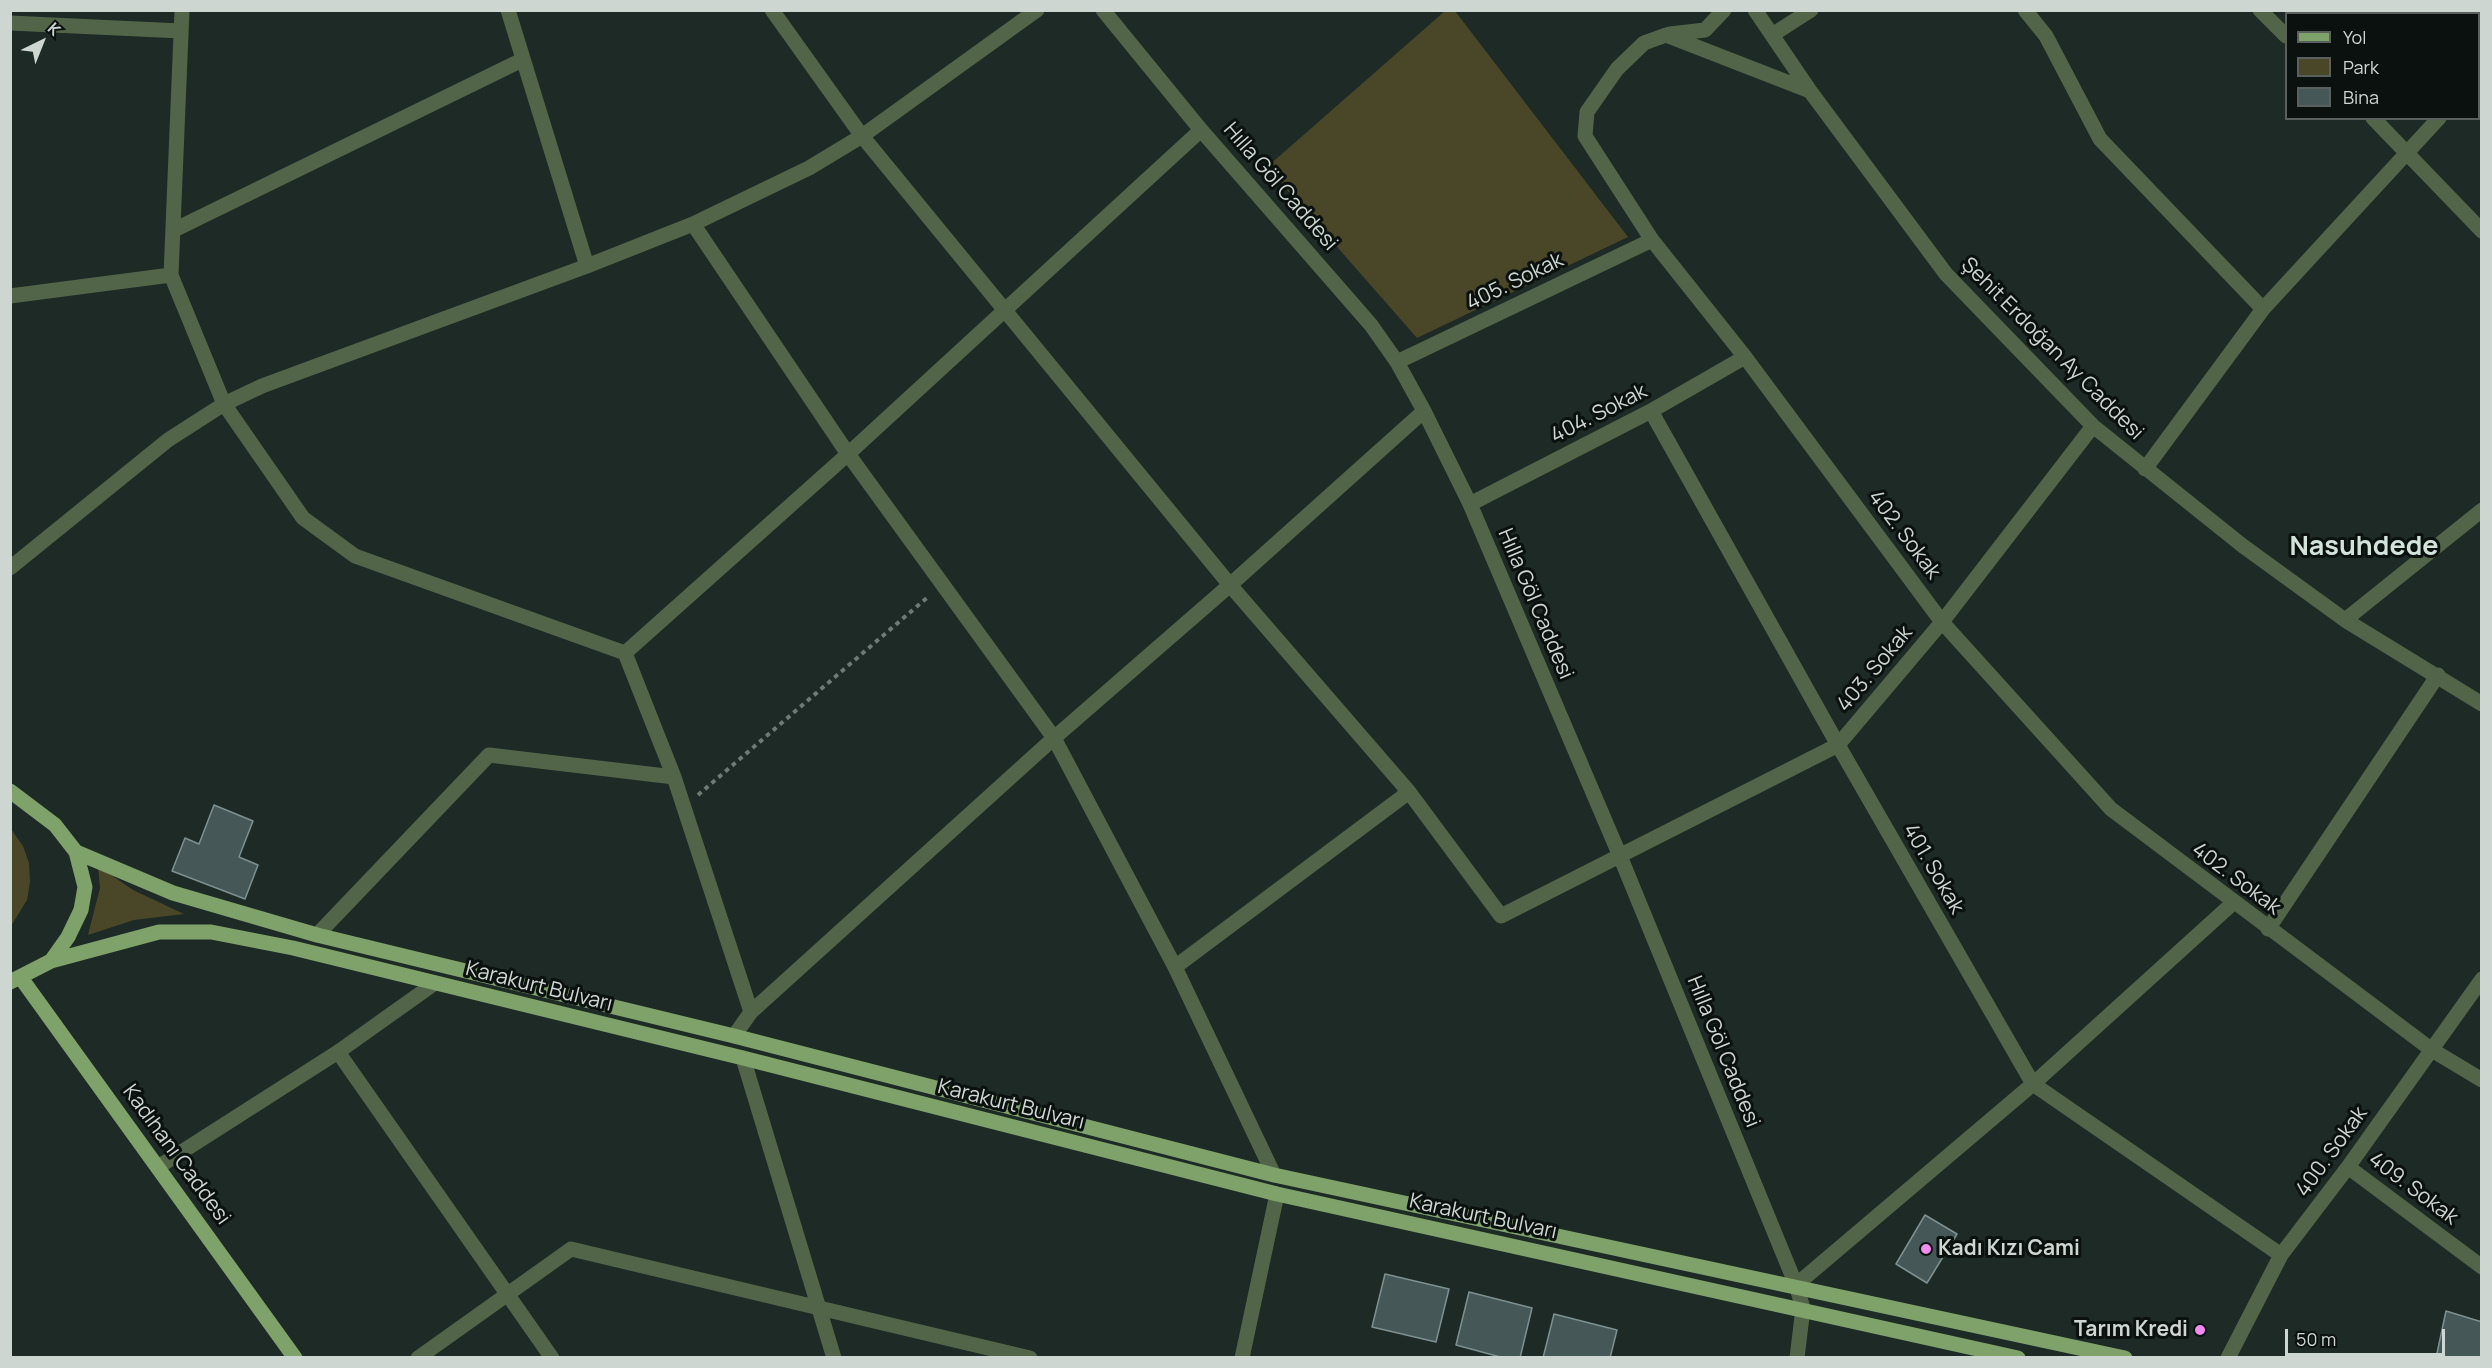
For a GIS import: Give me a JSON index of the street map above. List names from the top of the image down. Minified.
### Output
{"streets":{"main road":["Karakurt Bulvarı","Kadıhanı Caddesi"],"street":["Hılla Göl Caddesi","405. Sokak","Şehit Erdoğan Ay Caddesi","404. Sokak","402. Sokak","403. Sokak","401. Sokak","400. Sokak","409. Sokak"]},"crossings":[["Hılla Göl Caddesi","405. Sokak"],["Hılla Göl Caddesi","404. Sokak"],["Hılla Göl Caddesi","403. Sokak"],["Hılla Göl Caddesi","Karakurt Bulvarı"],["405. Sokak","402. Sokak"],["Şehit Erdoğan Ay Caddesi","403. Sokak"],["404. Sokak","402. Sokak"],["404. Sokak","401. Sokak"],["402. Sokak","403. Sokak"],["402. Sokak","400. Sokak"],["403. Sokak","401. Sokak"],["401. Sokak","400. Sokak"],["400. Sokak","409. Sokak"]],"districts":["Nasuhdede"],"places":["Kadı Kızı Cami","Tarım Kredi"],"legend":["Yol","Park","Bina"],"scale_bar":"50 m","north":"top right"}
